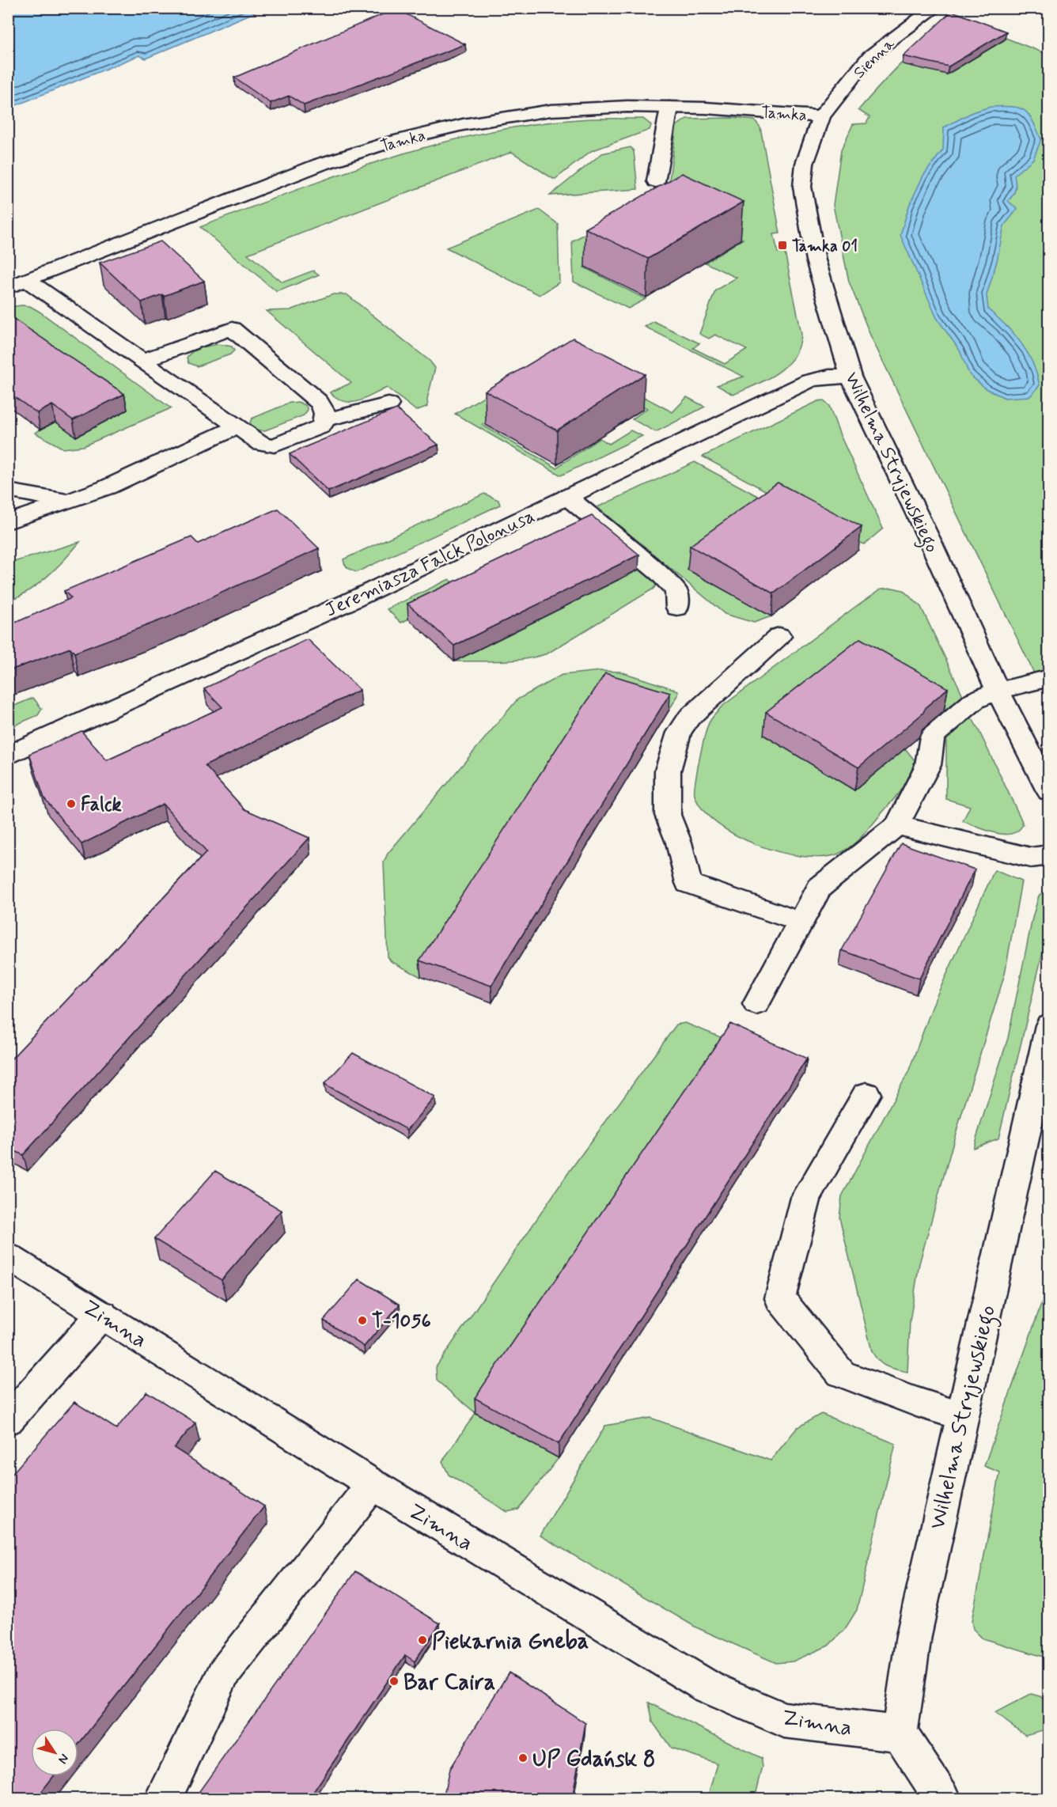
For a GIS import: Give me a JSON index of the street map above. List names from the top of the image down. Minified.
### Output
{"streets":{"street":["Sienna","Tamka","Wilhelma Stryjewskiego","Jeremiasza Falck Polonusa","Zimna"]},"crossings":[["Sienna","Tamka"],["Sienna","Wilhelma Stryjewskiego"],["Tamka","Wilhelma Stryjewskiego"],["Wilhelma Stryjewskiego","Jeremiasza Falck Polonusa"],["Wilhelma Stryjewskiego","Zimna"]],"places":{"transit":["Tamka 01"],"other":["Falck","T-1056","Piekarnia Gneba","Bar Caira","UP Gdańsk 8"]},"north":"bottom right"}
